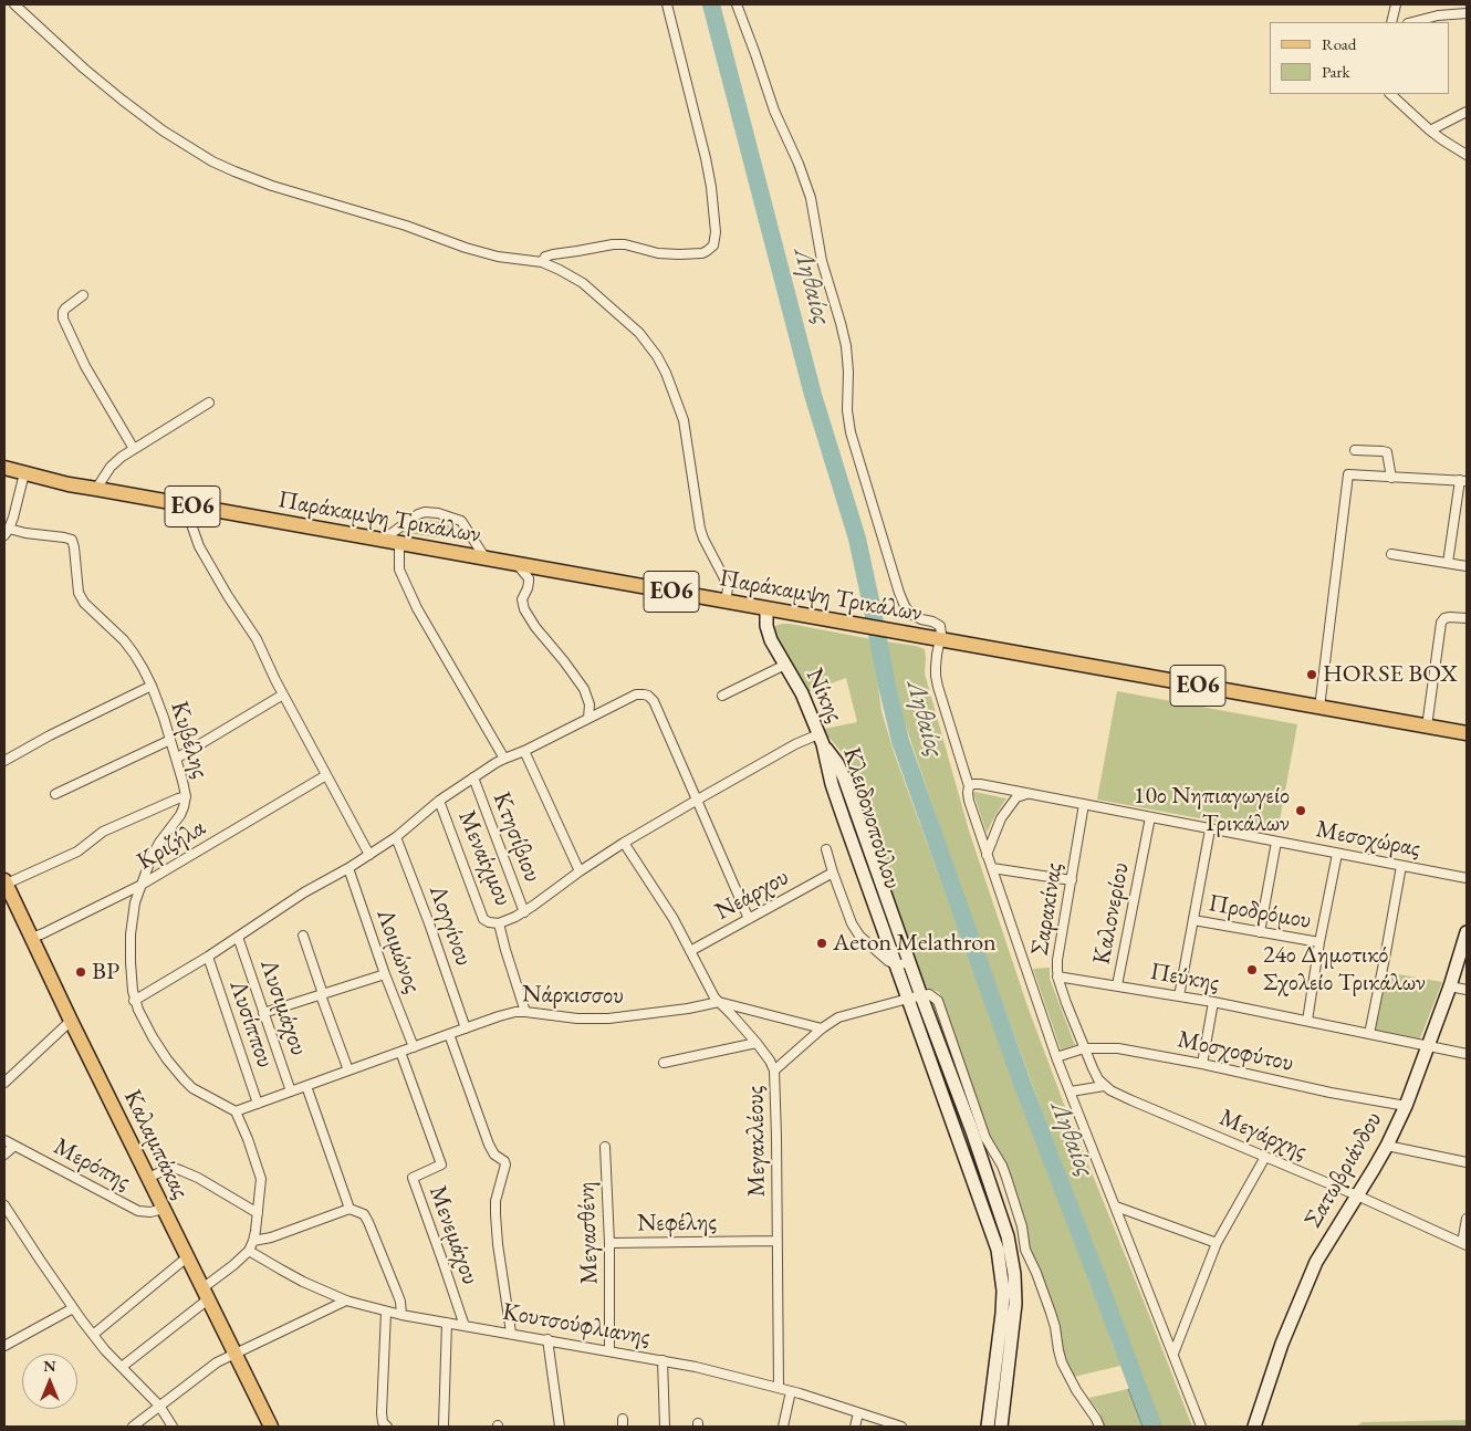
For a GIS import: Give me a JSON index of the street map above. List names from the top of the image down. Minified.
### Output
{"streets":{"main road":["ΕΟ6","Παράκαμψη Τρικάλων","Καλαμπάκας"],"street":["Νίκης","Κυβέλης","Κλειδονοπούλου","Κτησίβιου","Μεσοχώρας","Κριζήλα","Μεναίχμου","Νεάρχου","Σαρακίνας","Προδρόμου","Καλονερίου","Λογγίνου","Λοιμώνος","Πεύκης","Νάρκισσου","Λυσιμάχου","Λυσίππου","Μοσχοφύτου","Μεγάρχης","Μεγακλέους","Μερόπης","Σατωβριάνδου","Νεφέλης","Μεγασθένη","Μενεμάχου","Κουτσούφλιανης"]},"crossings":[["Παράκαμψη Τρικάλων","Νίκης"],["Νίκης","Κλειδονοπούλου"],["Κυβέλης","Κριζήλα"],["Κυβέλης","Νάρκισσου"],["Μεσοχώρας","Σαρακίνας"],["Μεσοχώρας","Καλονερίου"],["Κριζήλα","Καλαμπάκας"],["Νεάρχου","Μεγακλέους"],["Σαρακίνας","Πεύκης"],["Σαρακίνας","Μοσχοφύτου"],["Καλονερίου","Πεύκης"],["Λογγίνου","Νάρκισσου"],["Λοιμώνος","Νάρκισσου"],["Πεύκης","Σατωβριάνδου"],["Νάρκισσου","Λυσιμάχου"],["Νάρκισσου","Λυσίππου"],["Νάρκισσου","Μεγακλέους"],["Νάρκισσου","Μενεμάχου"],["Μοσχοφύτου","Σατωβριάνδου"],["Μεγάρχης","Σατωβριάνδου"],["Μεγακλέους","Νεφέλης"],["Μεγακλέους","Κουτσούφλιανης"],["Καλαμπάκας","Μερόπης"],["Νεφέλης","Μεγασθένη"],["Μεγασθένη","Κουτσούφλιανης"],["Μενεμάχου","Κουτσούφλιανης"]],"water":["Ληθαίος"],"places":["HORSE BOX","10ο Νηπιαγωγείο Τρικάλων","Aeton Melathron","24ο Δημοτικό Σχολείο Τρικάλων","BP"],"legend":["Road","Park"],"north":"top"}
